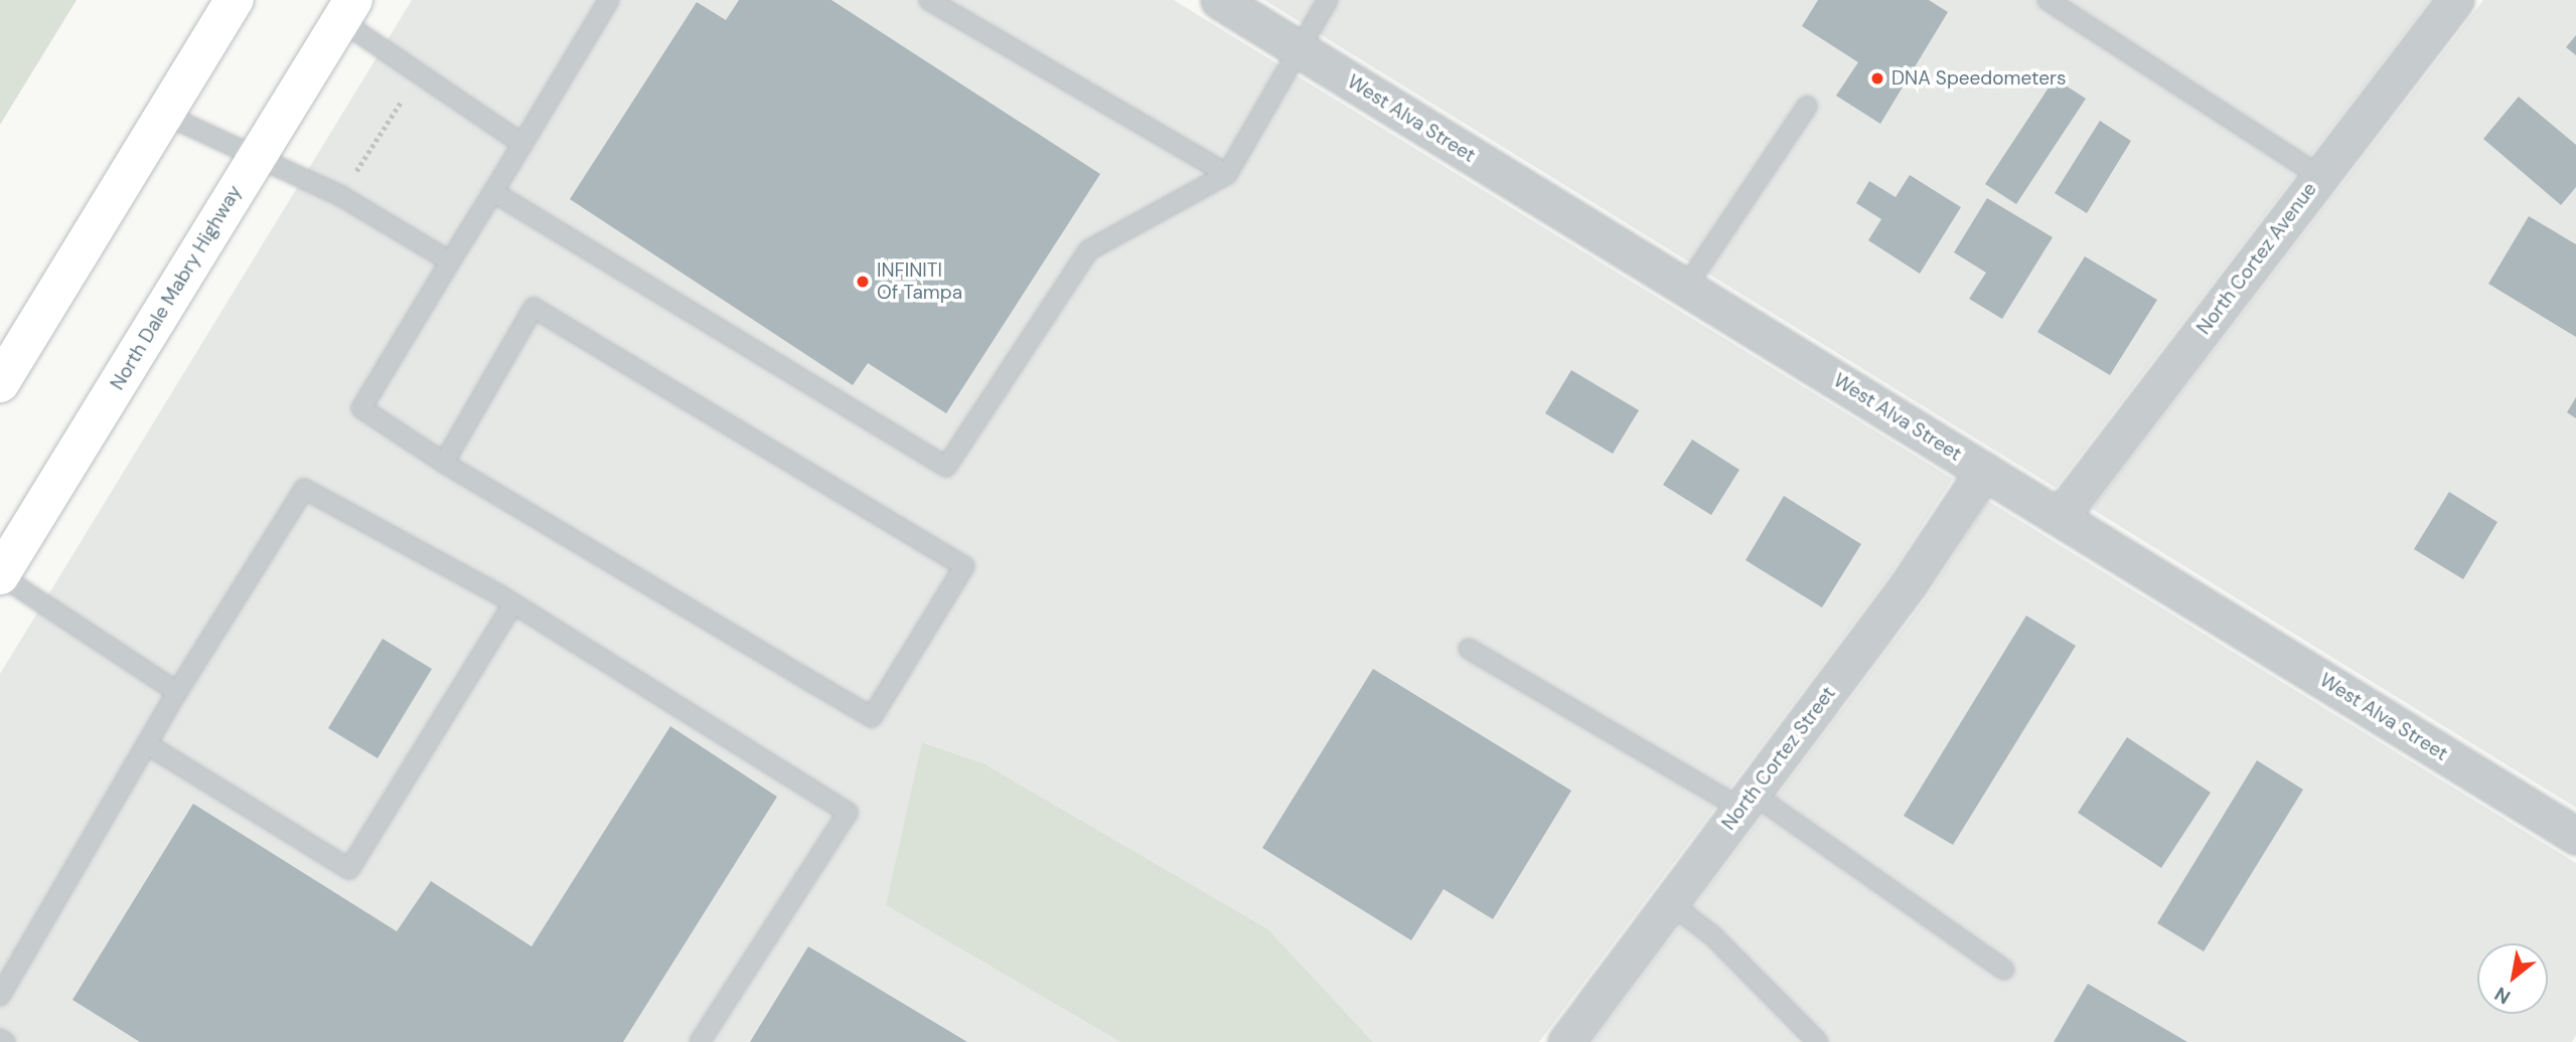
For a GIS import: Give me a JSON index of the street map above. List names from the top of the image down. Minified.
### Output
{"streets":{"main road":["North Dale Mabry Highway"],"street":["West Alva Street","North Cortez Avenue","North Cortez Street"]},"crossings":[["West Alva Street","North Cortez Avenue"],["West Alva Street","North Cortez Street"]],"places":["DNA Speedometers","INFINITI Of Tampa"],"north":"bottom left"}
